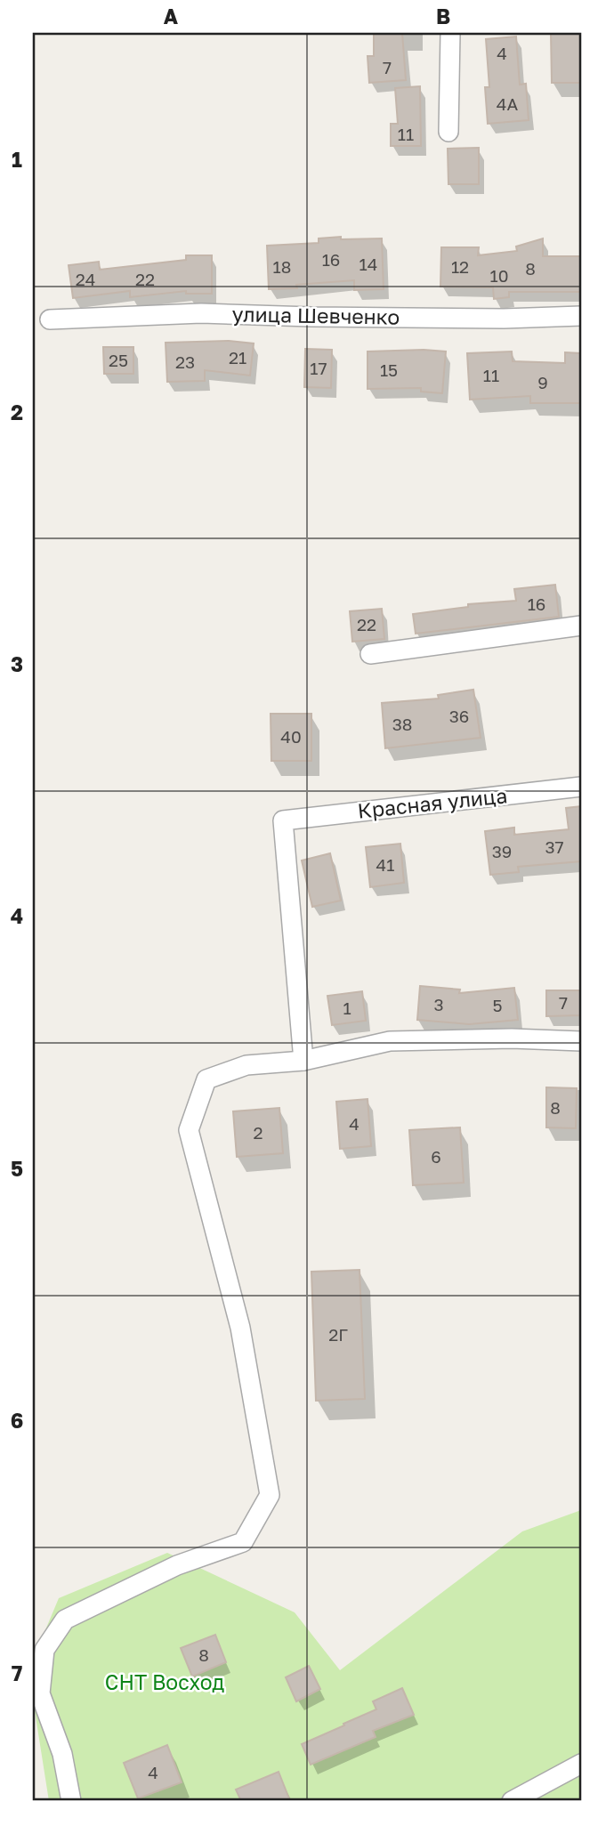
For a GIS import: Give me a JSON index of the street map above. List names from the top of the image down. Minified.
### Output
{"streets":{"street":["улица Шевченко","Красная улица"]},"parks":["СНТ Восход"],"house_numbers":["4","7","4А","11","16","14","18","12","8","10","24","22","21","25","23","17","15","11","9","16","22","36","38","40","37","39","41","7","3","5","1","8","4","2","6","2Г","8","4"],"grid":{"columns":["A","B"],"rows":["1","2","3","4","5","6","7"]}}
